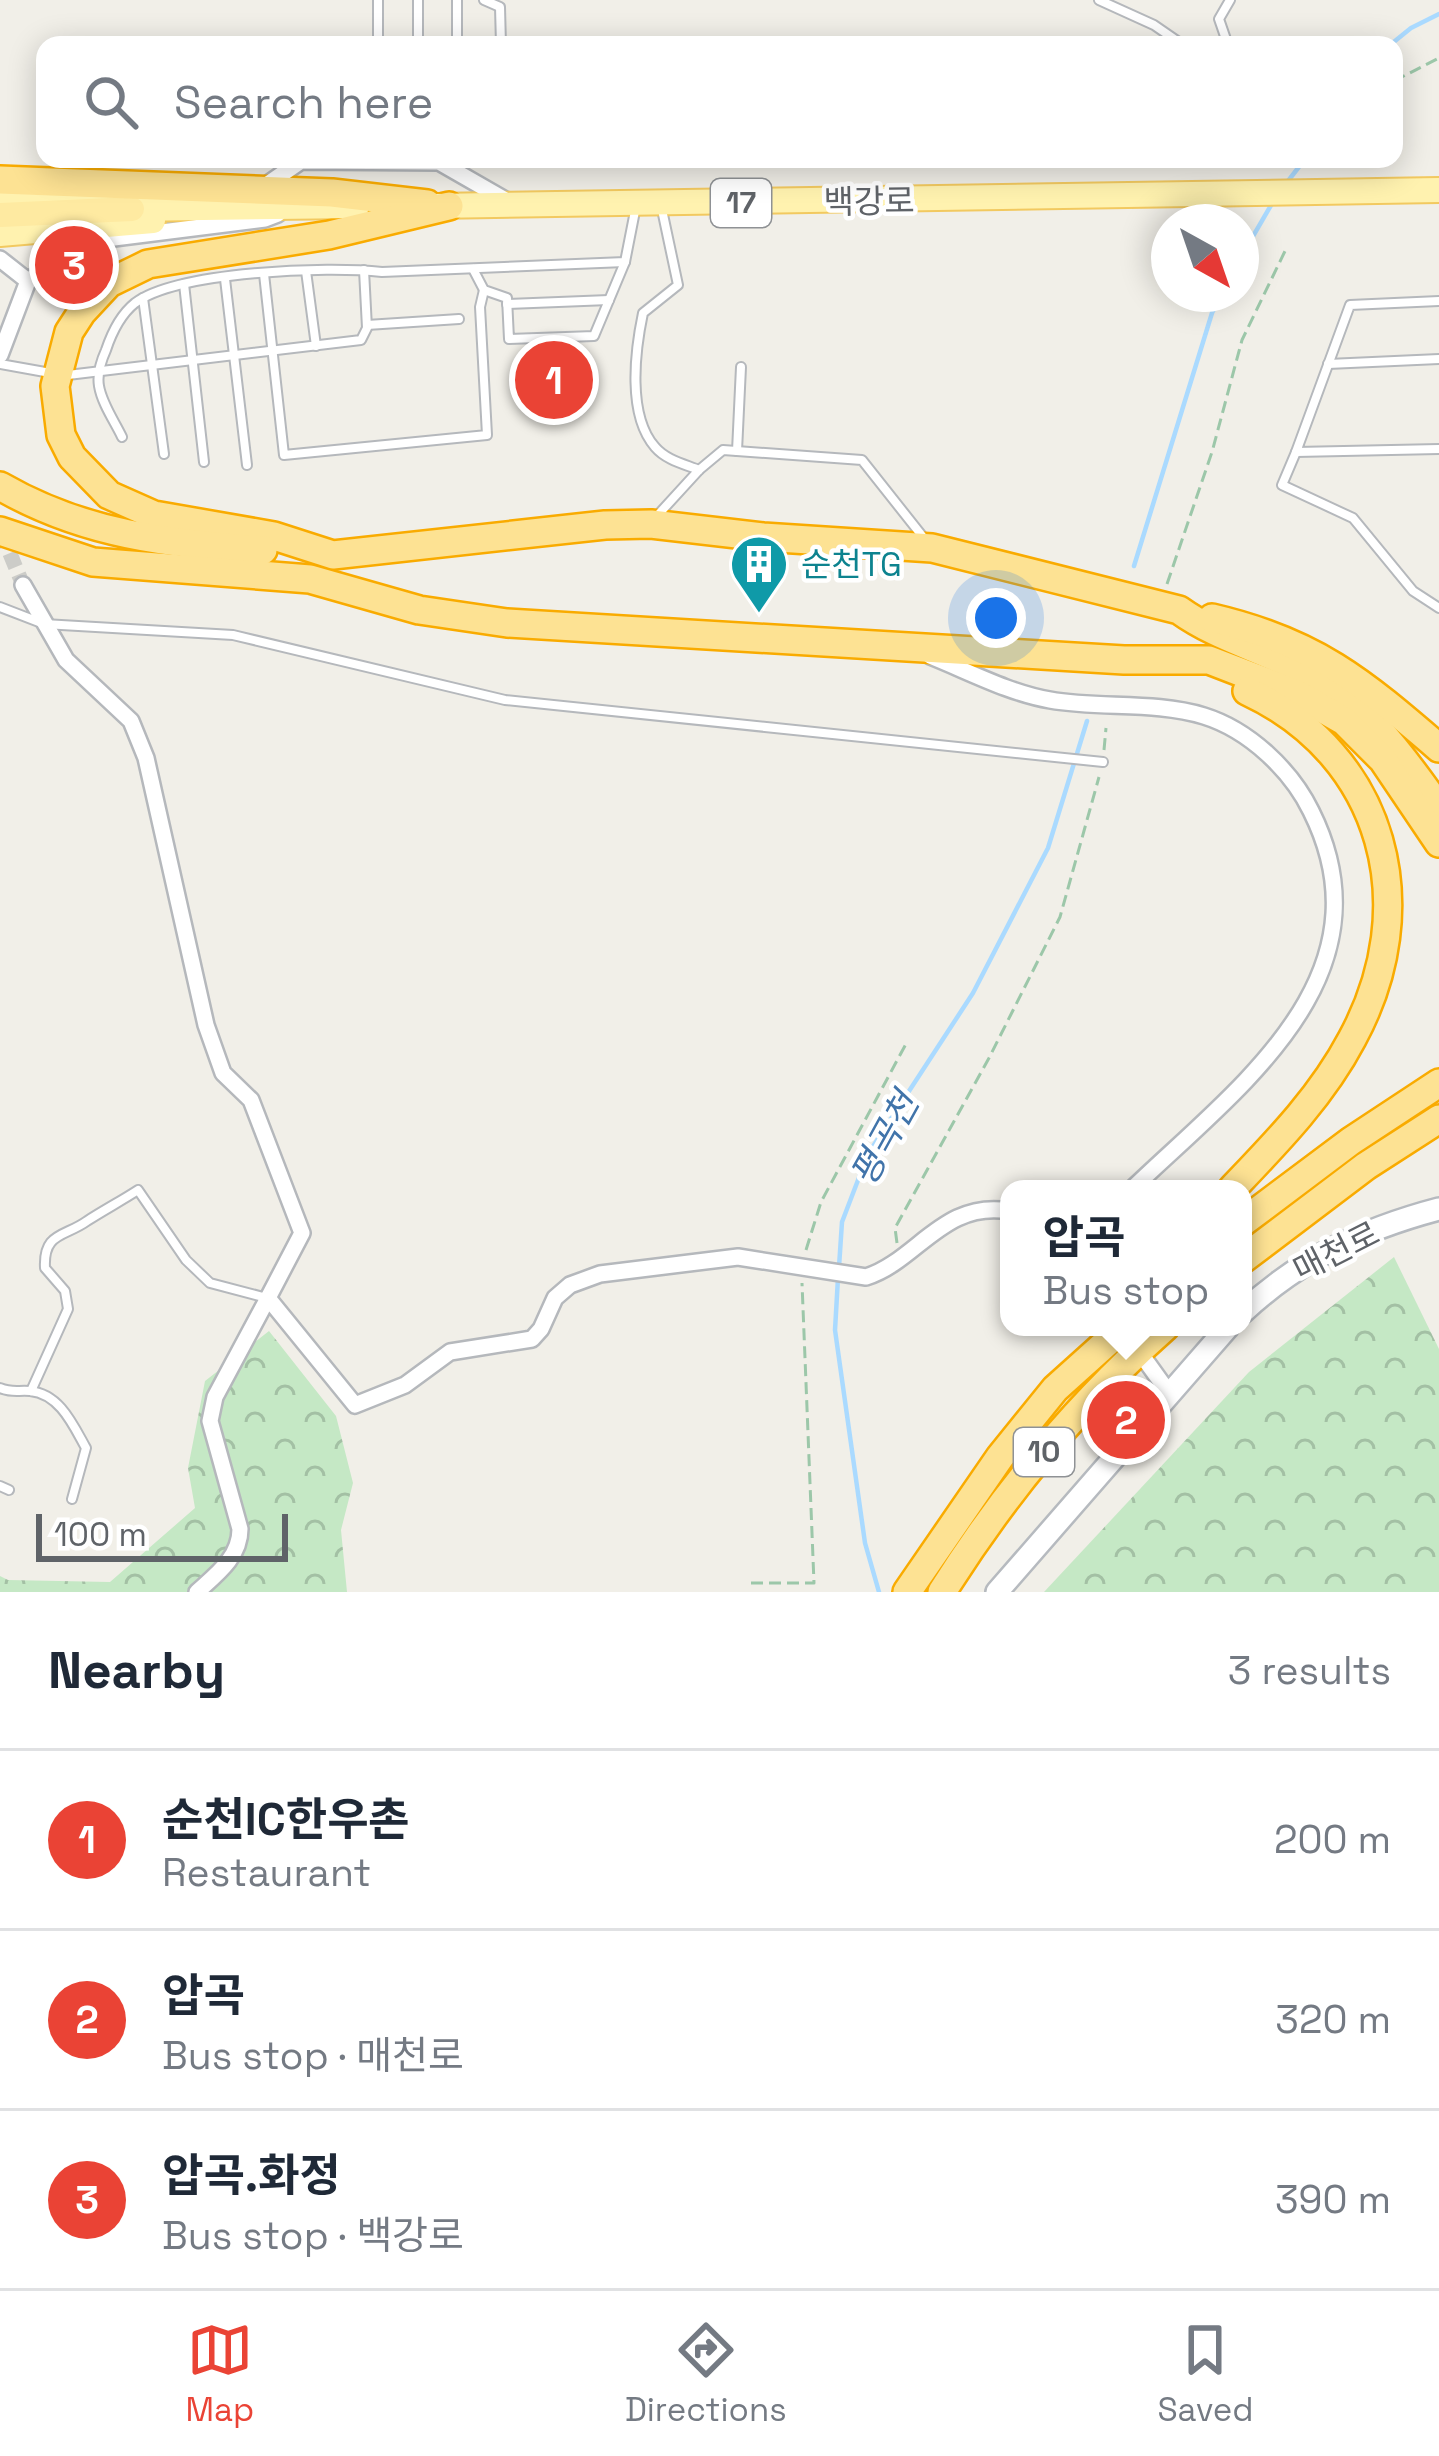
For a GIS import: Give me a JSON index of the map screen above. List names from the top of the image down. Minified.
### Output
{"streets":{"highway":["17","10"],"main road":["백강로","매천로"]},"crossings":[["백강로","17"]],"water":["평곡천"],"places":{"building":["순천TG"]},"scale_bar":"100 m","north":"bottom right","page":{"search":"Search here","pins":["3","1","2"],"popup":["압곡","Bus stop"],"scale":"100 m","heading":["Nearby","3 results"],"list":[{"mark":"1","name":"순천IC한우촌","note":"Restaurant","value":"200 m"},{"mark":"2","name":"압곡","note":"Bus stop · 매천로","value":"320 m"},{"mark":"3","name":"압곡.화정","note":"Bus stop · 백강로","value":"390 m"}],"nav":["Map","Directions","Saved"]}}
